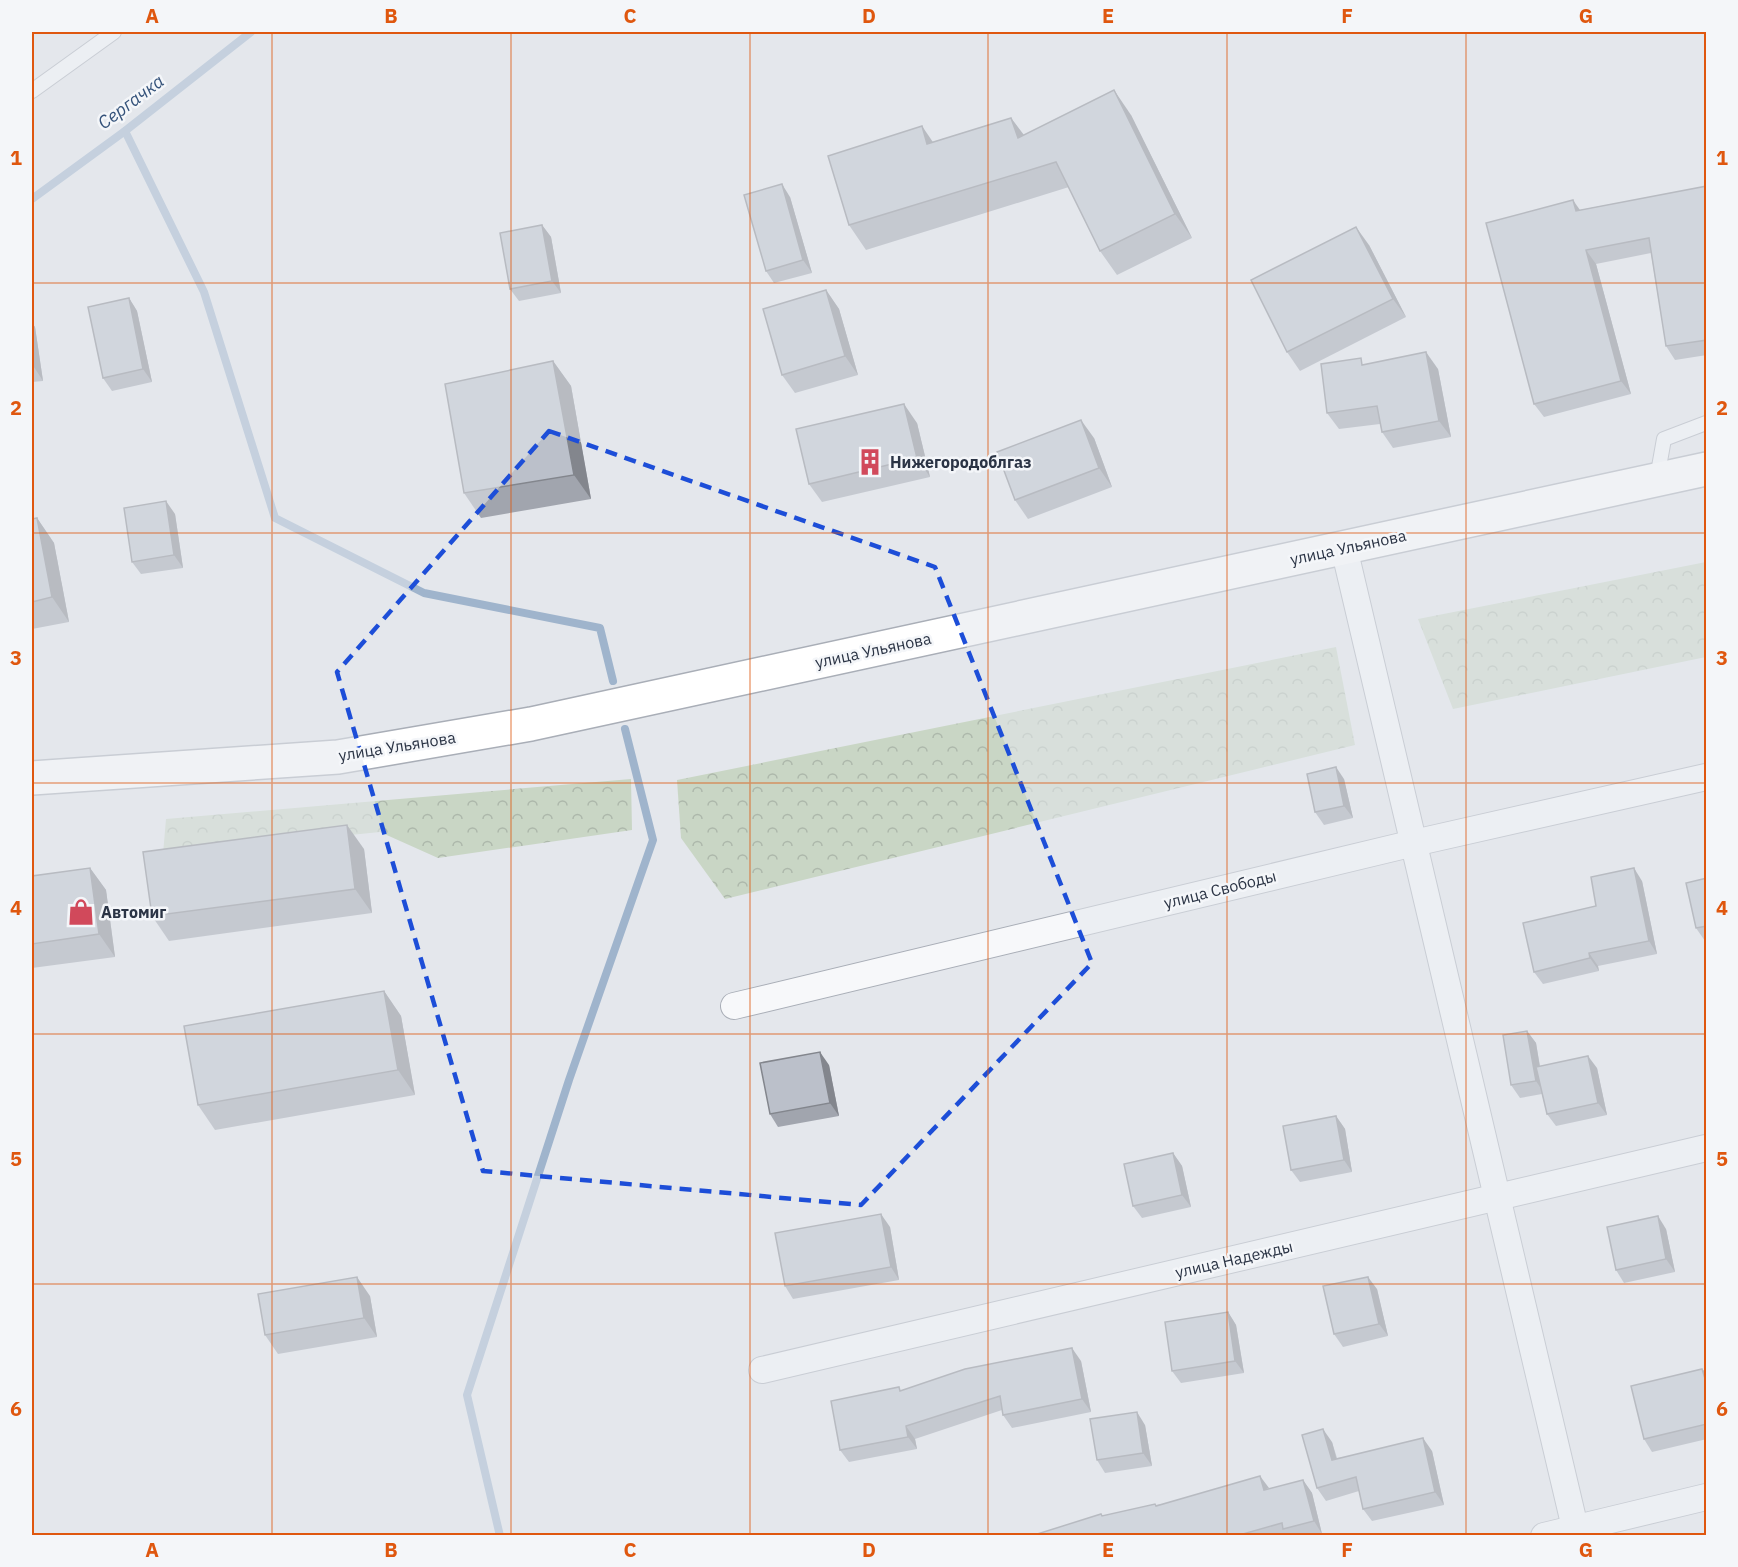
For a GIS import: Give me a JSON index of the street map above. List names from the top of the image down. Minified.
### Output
{"streets":{"main road":["улица Ульянова"],"street":["улица Свободы","улица Надежды"]},"water":["Сергачка"],"places":{"building":["Нижегородоблгаз"],"shop":["Автомиг"]},"grid":{"columns":["A","B","C","D","E","F","G"],"rows":["1","2","3","4","5","6"]}}
